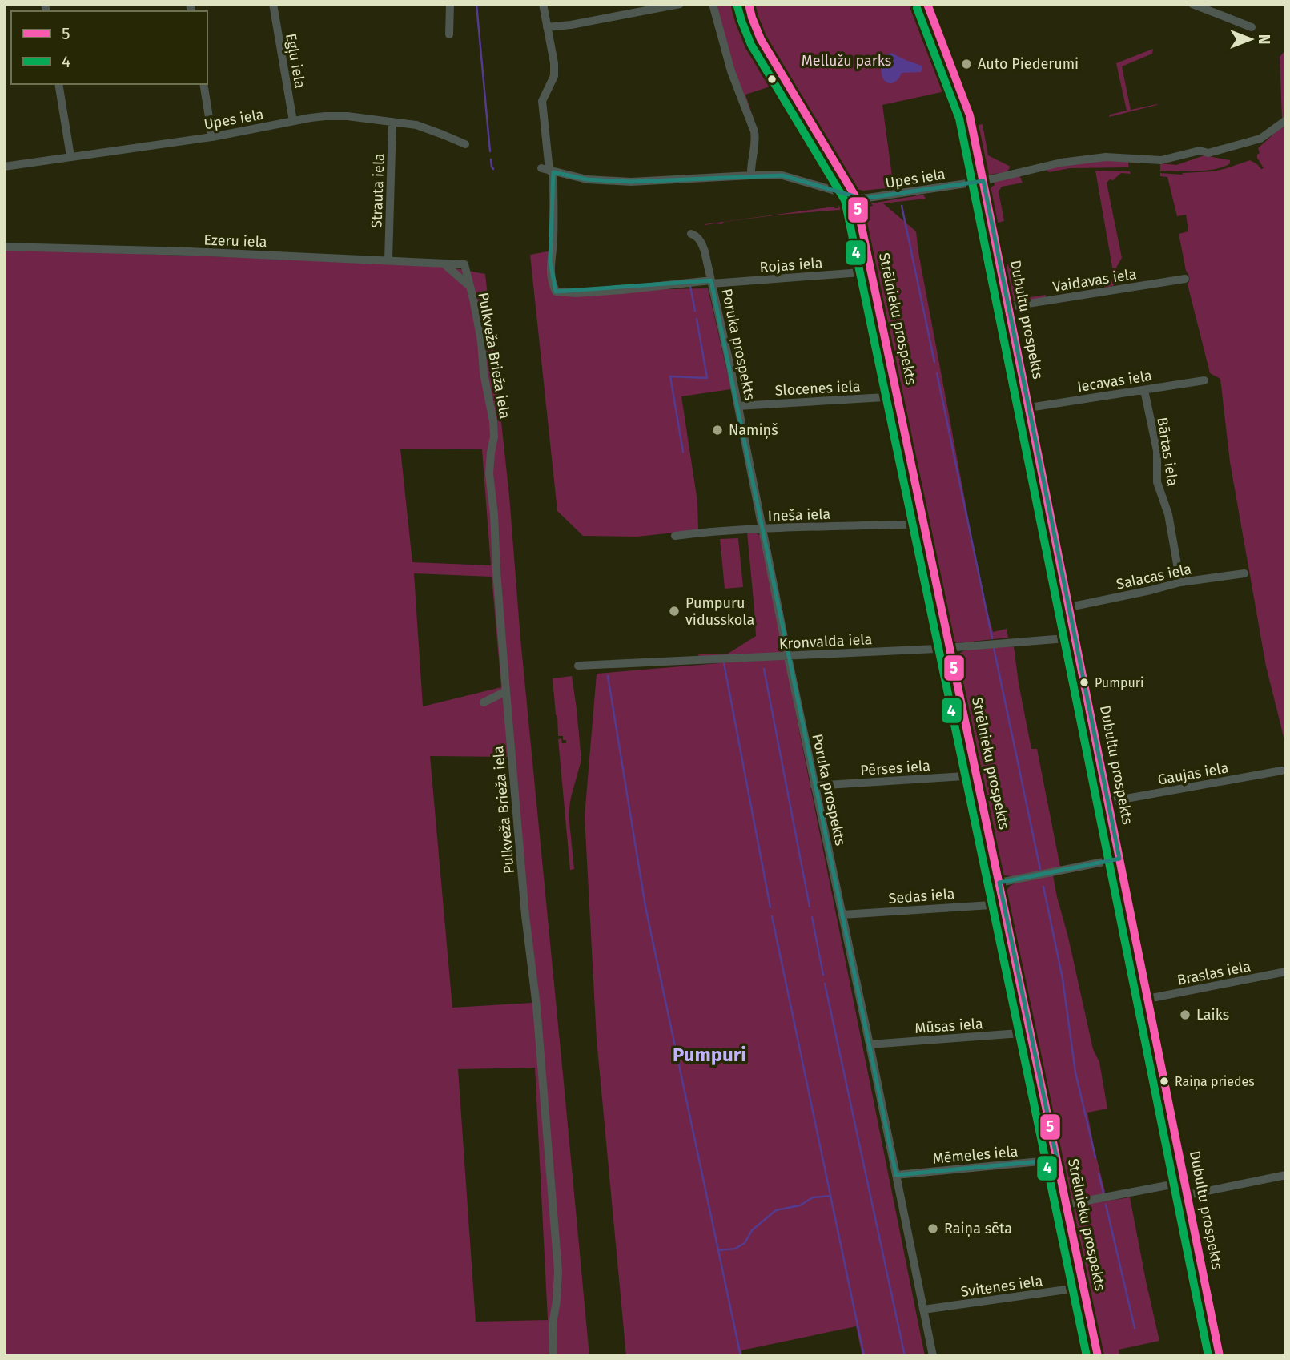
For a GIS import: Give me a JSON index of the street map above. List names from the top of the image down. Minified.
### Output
{"streets":{"main road":["Strēlnieku prospekts","Dubultu prospekts"],"street":["Egļu iela","Upes iela","Strauta iela","Ezeru iela","Rojas iela","Vaidavas iela","Poruka prospekts","Pulkveža Brieža iela","Iecavas iela","Slocenes iela","Bārtas iela","Ineša iela","Salacas iela","Kronvalda iela","Pērses iela","Gaujas iela","Sedas iela","Braslas iela","Mūsas iela","Mēmeles iela","Svitenes iela"]},"crossings":[["Egļu iela","Upes iela"],["Upes iela","Strauta iela"],["Upes iela","Rojas iela"],["Upes iela","Strēlnieku prospekts"],["Upes iela","Dubultu prospekts"],["Strauta iela","Ezeru iela"],["Ezeru iela","Pulkveža Brieža iela"],["Rojas iela","Strēlnieku prospekts"],["Rojas iela","Poruka prospekts"],["Vaidavas iela","Dubultu prospekts"],["Strēlnieku prospekts","Slocenes iela"],["Strēlnieku prospekts","Ineša iela"],["Strēlnieku prospekts","Kronvalda iela"],["Strēlnieku prospekts","Pērses iela"],["Strēlnieku prospekts","Sedas iela"],["Strēlnieku prospekts","Mūsas iela"],["Strēlnieku prospekts","Mēmeles iela"],["Strēlnieku prospekts","Svitenes iela"],["Dubultu prospekts","Iecavas iela"],["Dubultu prospekts","Salacas iela"],["Dubultu prospekts","Kronvalda iela"],["Dubultu prospekts","Gaujas iela"],["Dubultu prospekts","Braslas iela"],["Poruka prospekts","Slocenes iela"],["Poruka prospekts","Ineša iela"],["Poruka prospekts","Kronvalda iela"],["Poruka prospekts","Pērses iela"],["Poruka prospekts","Sedas iela"],["Poruka prospekts","Mūsas iela"],["Poruka prospekts","Mēmeles iela"],["Poruka prospekts","Svitenes iela"],["Iecavas iela","Bārtas iela"],["Bārtas iela","Salacas iela"]],"districts":["Pumpuri"],"parks":["Mellužu parks"],"places":["Auto Piederumi","Namiņš","Pumpuru vidusskola","Pumpuri","Laiks","Raiņa priedes","Raiņa sēta"],"lines":["transit line 5","transit line 4"],"legend":["5","4"],"north":"right"}
